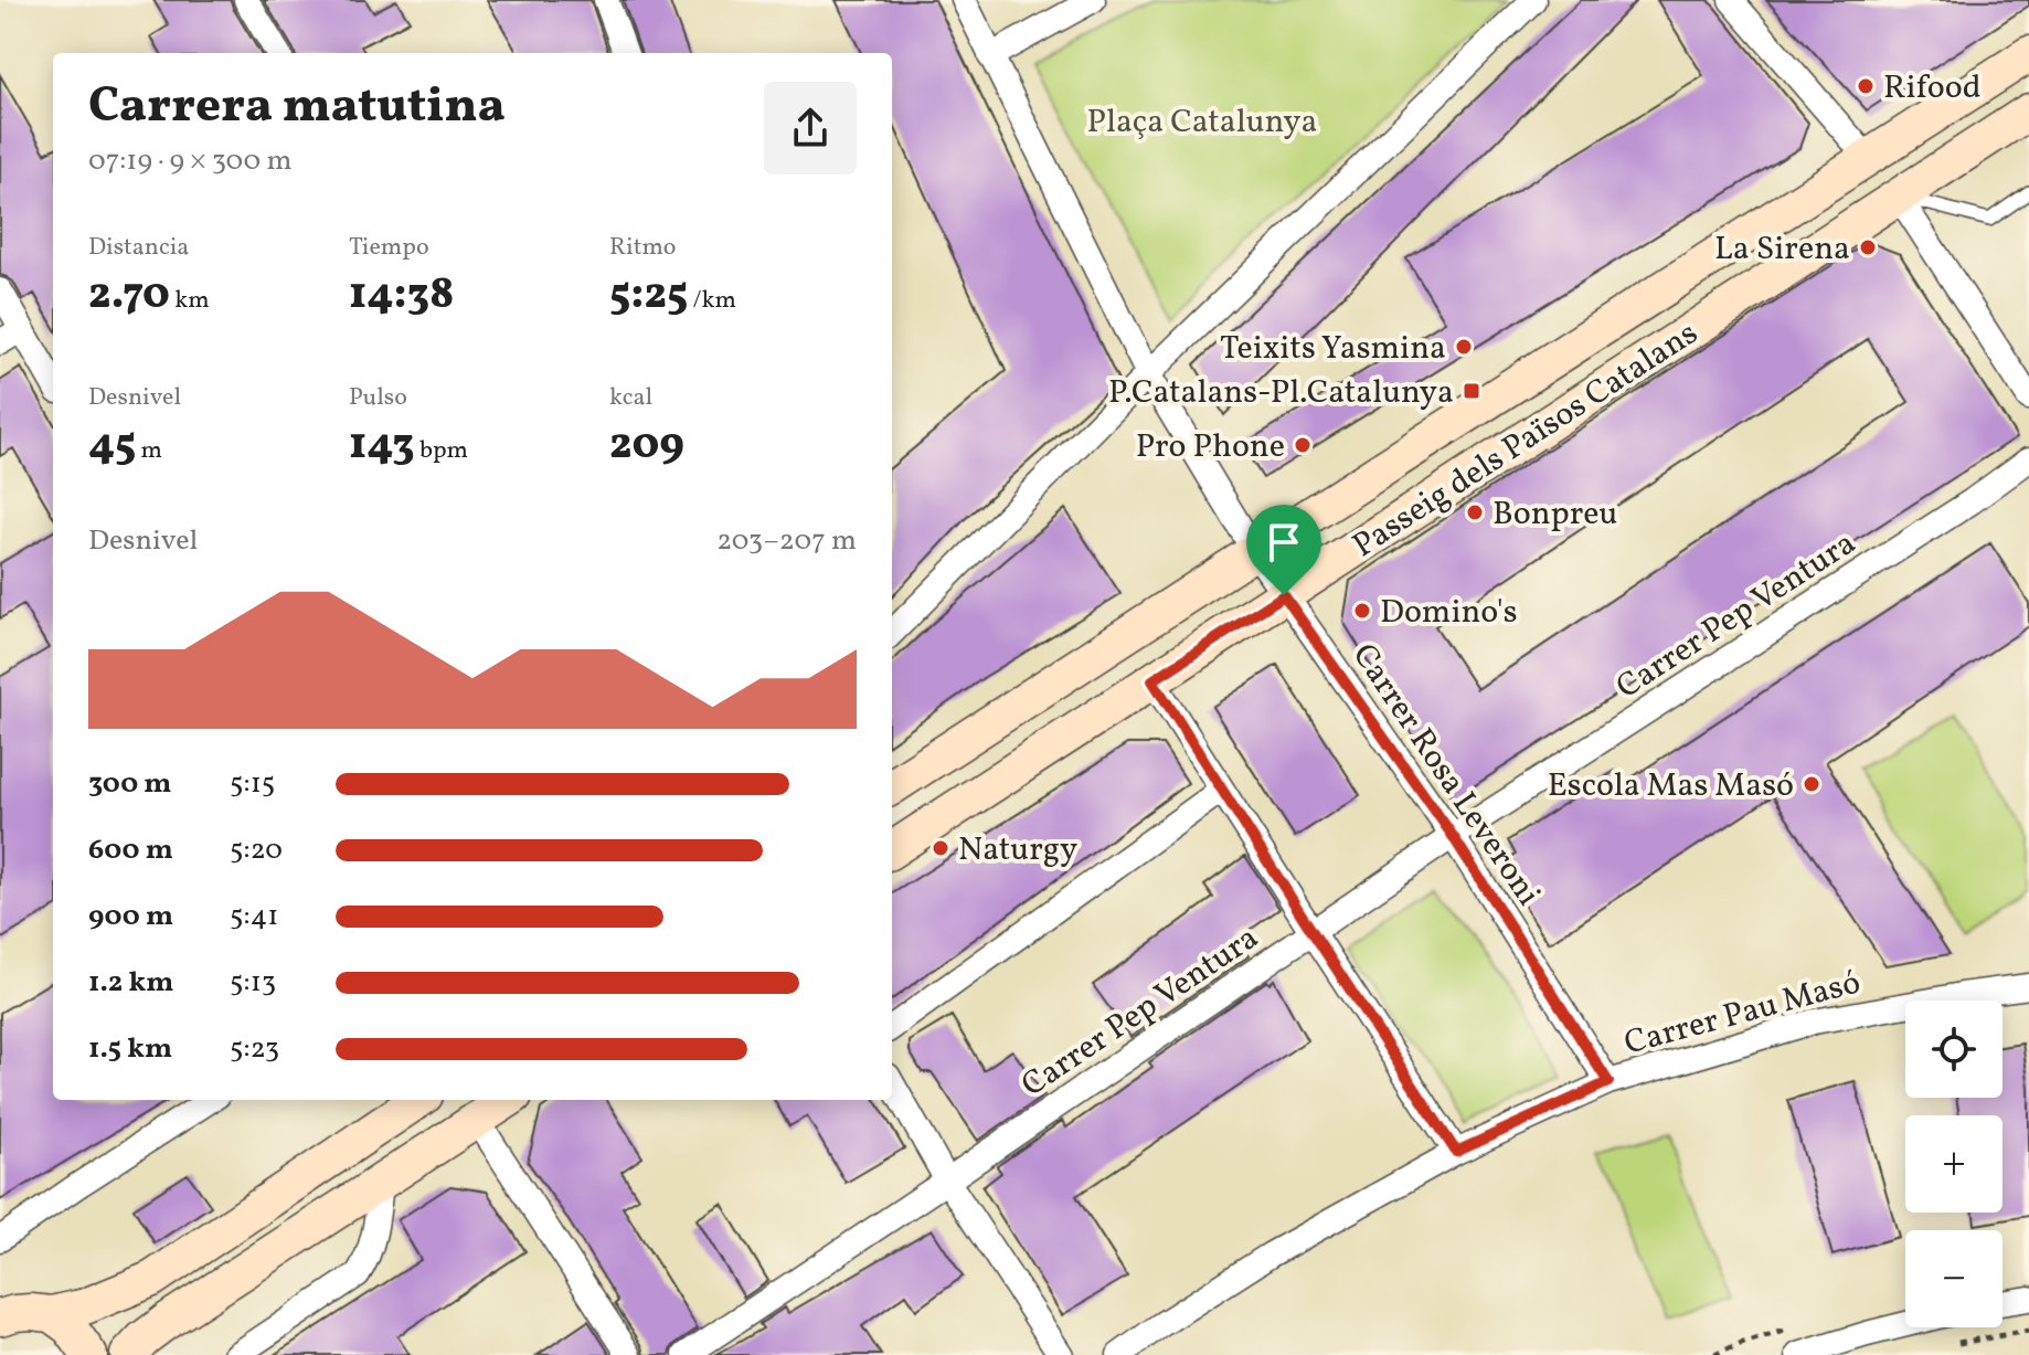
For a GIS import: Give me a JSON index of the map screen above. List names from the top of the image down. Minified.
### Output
{"streets":{"main road":["Passeig dels Països Catalans"],"street":["Carrer Pep Ventura","Carrer Rosa Leveroni","Carrer Pau Masó"]},"crossings":[["Passeig dels Països Catalans","Carrer Rosa Leveroni"],["Carrer Pep Ventura","Carrer Rosa Leveroni"],["Carrer Rosa Leveroni","Carrer Pau Masó"]],"parks":["Plaça Catalunya"],"places":{"other":["Rifood","La Sirena","Teixits Yasmina","Pro Phone","Bonpreu","Domino's","Escola Mas Masó","Naturgy"],"transit":["P.Catalans-Pl.Catalunya"]},"page":{"heading":["Carrera matutina","07:19 · 9 × 300 m"],"stats":[["Distancia","2.70 km"],["Tiempo","14:38"],["Ritmo","5:25 /km"],["Desnivel","45 m"],["Pulso","143 bpm"],["kcal","209"]],"chart":["Desnivel","203–207 m"],"list":[{"name":"300 m","note":"5:15"},{"name":"600 m","note":"5:20"},{"name":"900 m","note":"5:41"},{"name":"1.2 km","note":"5:13"},{"name":"1.5 km","note":"5:23"}],"map_buttons":["+","−"]}}
